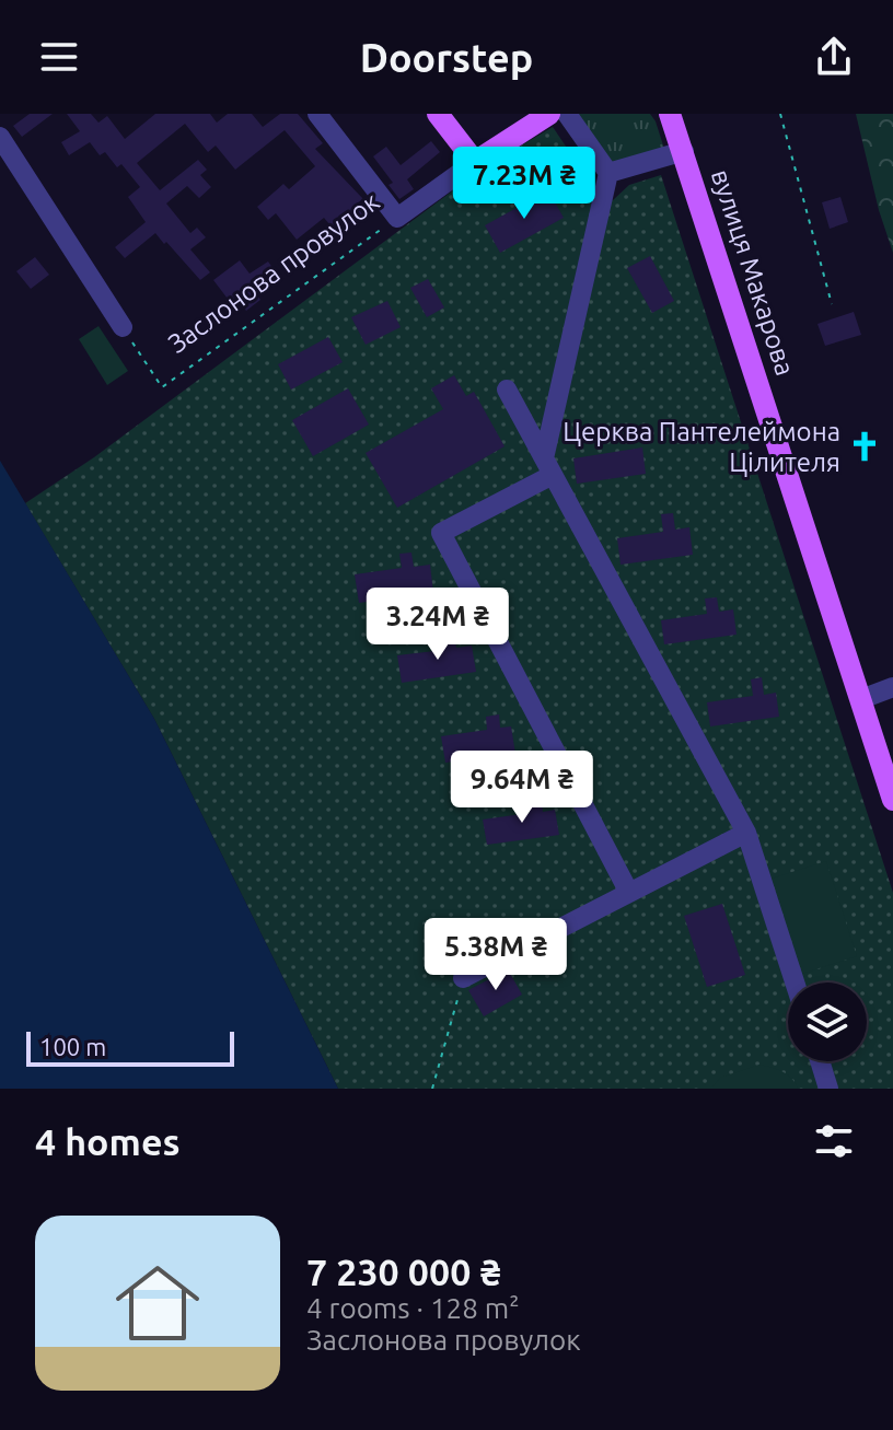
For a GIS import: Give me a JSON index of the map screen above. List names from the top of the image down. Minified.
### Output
{"streets":{"main road":["Заслонова провулок","вулиця Макарова"]},"places":{"church":["Церква Пантелеймона Цілителя"]},"scale_bar":"100 m","page":{"header":"Doorstep","price":["7.23M ₴","3.24M ₴","9.64M ₴","5.38M ₴"],"scale":"100 m","heading":"4 homes","list":[{"name":"7 230 000 ₴","note":"4 rooms · 128 m² · Заслонова провулок"}]}}
